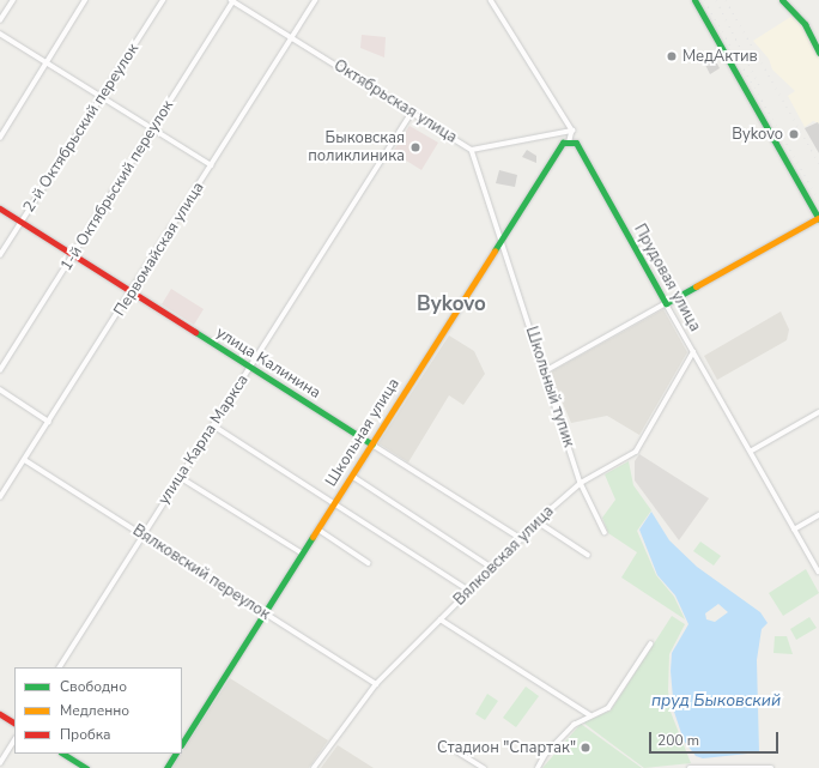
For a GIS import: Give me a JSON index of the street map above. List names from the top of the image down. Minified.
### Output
{"streets":{"main road":["Прудовая улица","улица Калинина","Школьная улица"],"street":["Октябрьская улица","2-й Октябрьский переулок","1-й Октябрьский переулок","Первомайская улица","Школьный тупик","улица Карла Маркса","Вялковская улица","Вялковский переулок"]},"crossings":[["Октябрьская улица","1-й Октябрьский переулок"],["Октябрьская улица","Первомайская улица"],["Октябрьская улица","Школьный тупик"],["Октябрьская улица","улица Карла Маркса"],["2-й Октябрьский переулок","улица Калинина"],["1-й Октябрьский переулок","улица Калинина"],["Первомайская улица","улица Калинина"],["Первомайская улица","Вялковский переулок"],["Прудовая улица","Школьная улица"],["Прудовая улица","Вялковская улица"],["улица Калинина","Школьная улица"],["улица Калинина","улица Карла Маркса"],["улица Калинина","Вялковская улица"],["Школьный тупик","Школьная улица"],["Школьный тупик","Вялковская улица"],["Школьная улица","Вялковский переулок"],["улица Карла Маркса","Вялковский переулок"],["Вялковская улица","Вялковский переулок"]],"districts":["Bykovo"],"water":["пруд Быковский"],"places":["МедАктив","Bykovo","Быковская поликлиника","Стадион \"Спартак\""],"legend":["Свободно","Медленно","Пробка"],"scale_bar":"200 m"}
